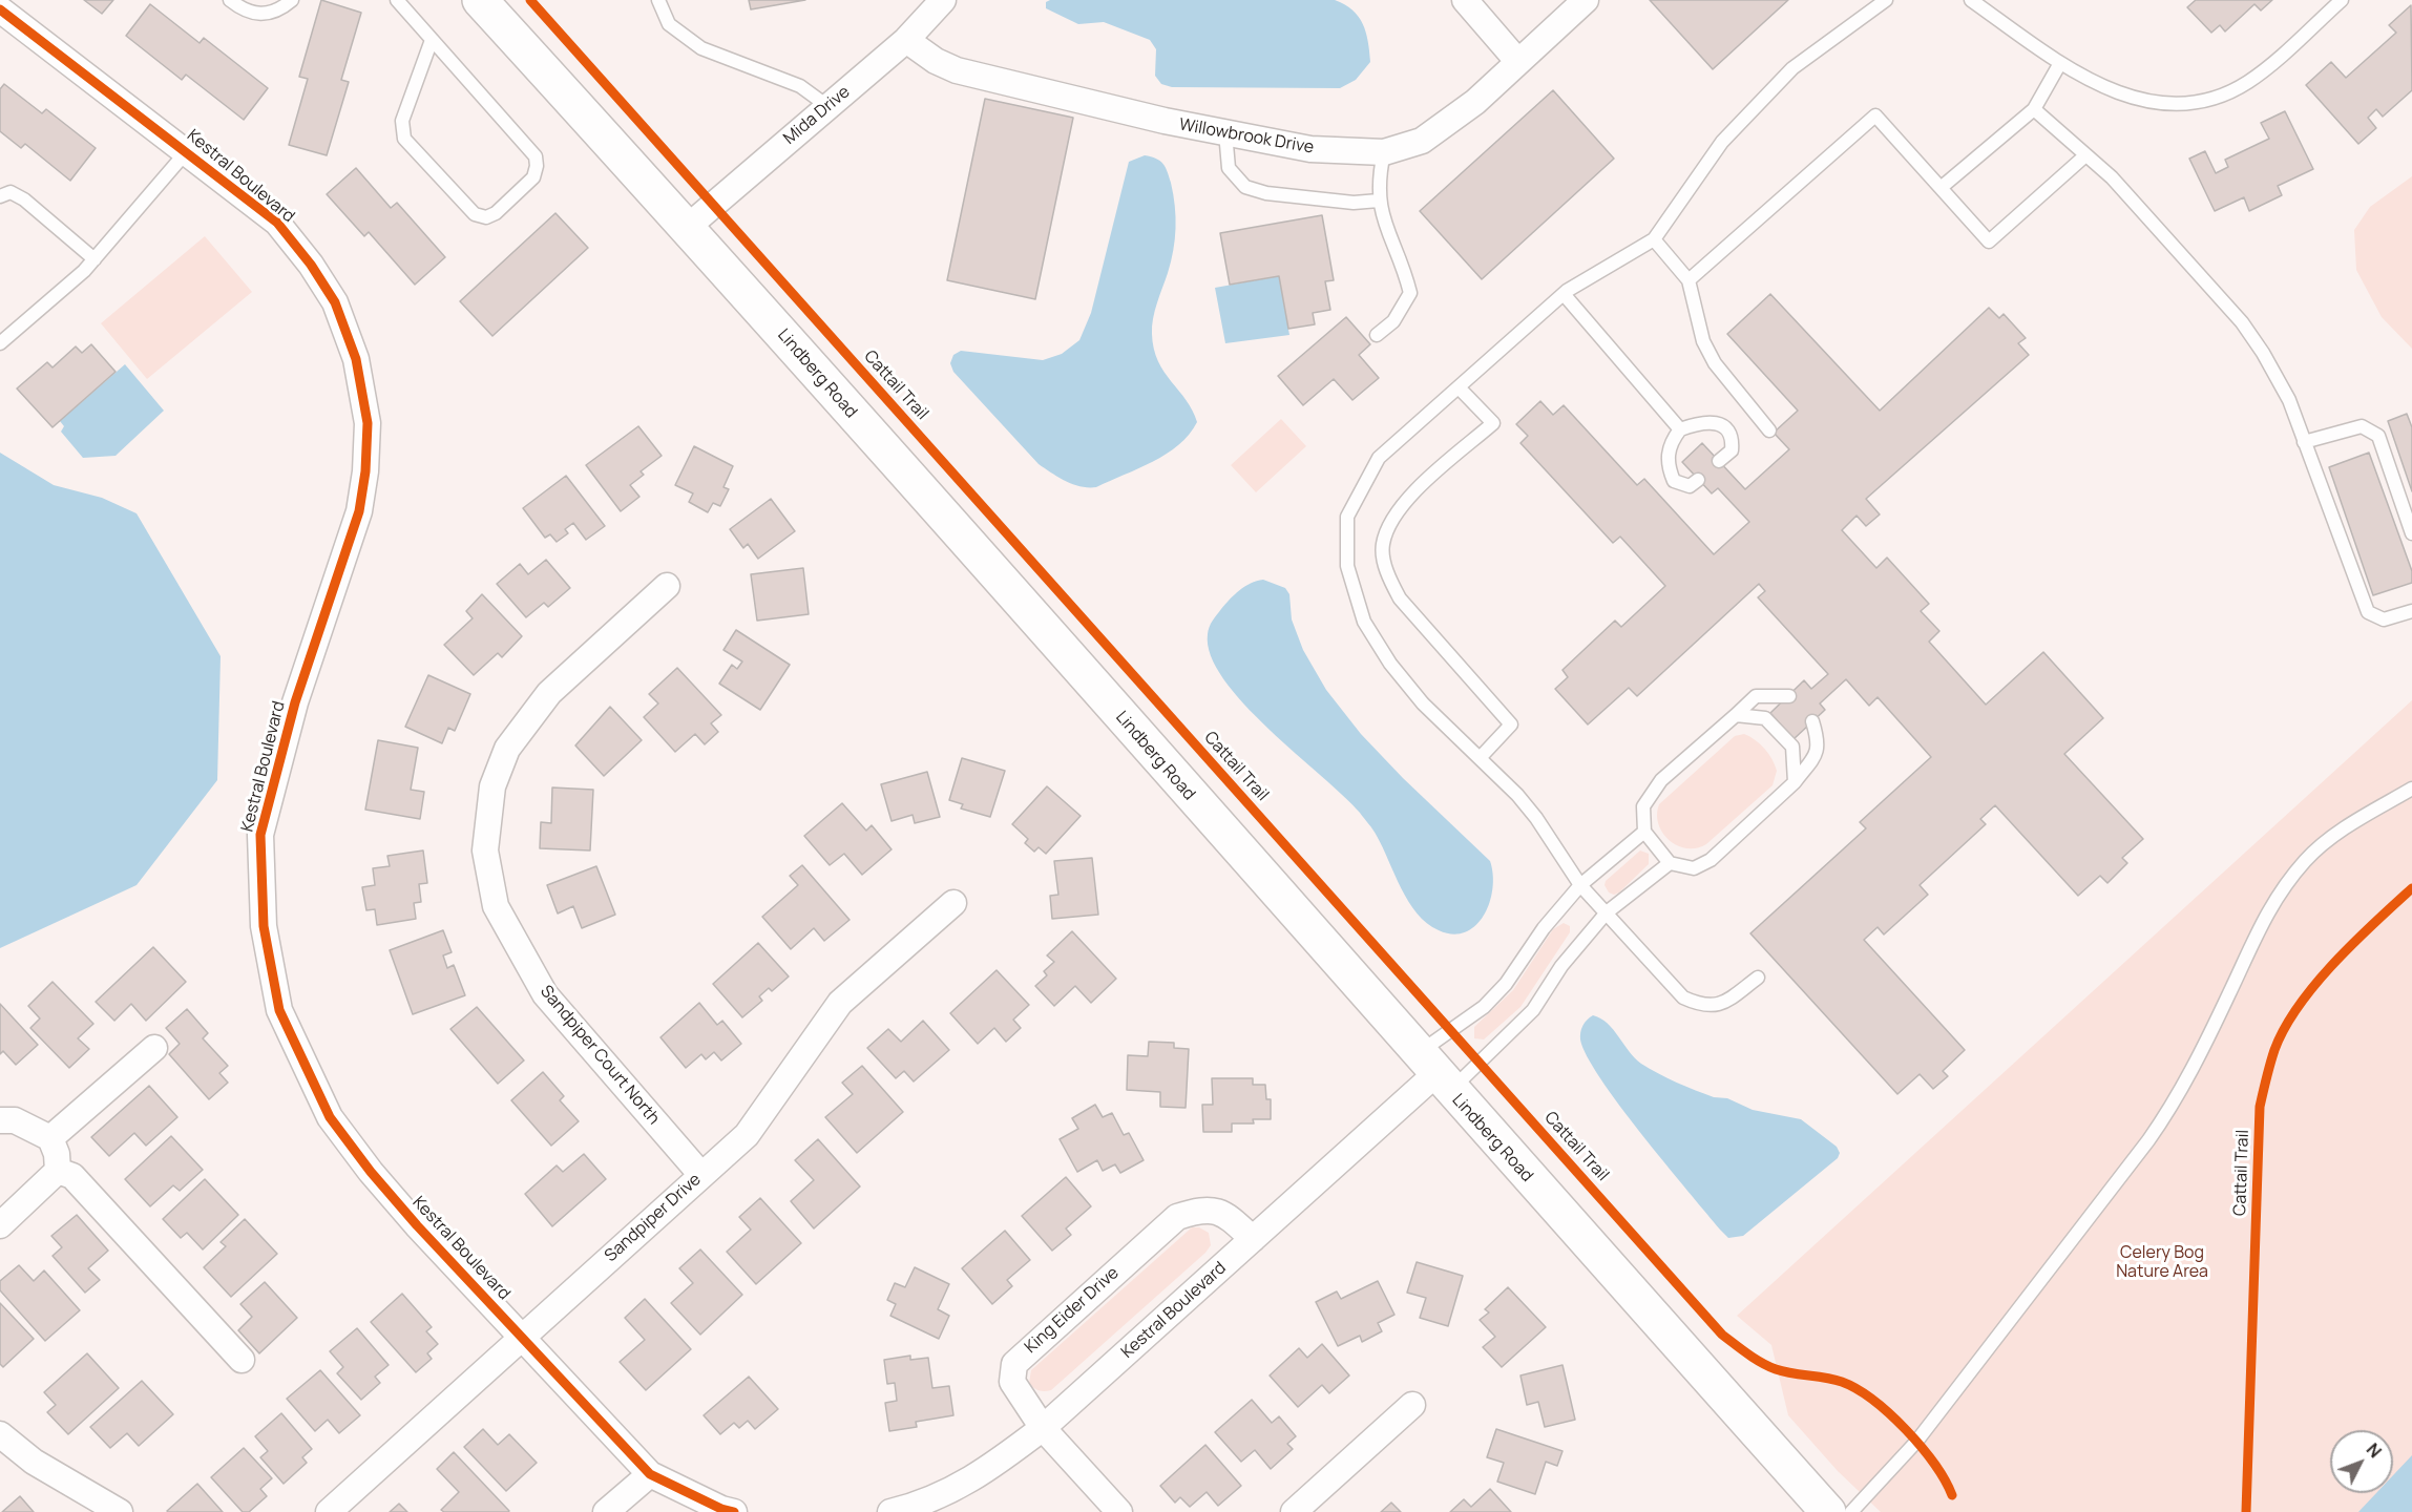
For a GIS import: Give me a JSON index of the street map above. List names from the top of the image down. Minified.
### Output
{"streets":{"main road":["Lindberg Road"],"street":["Mida Drive","Willowbrook Drive","Kestral Boulevard","Sandpiper Court North","Sandpiper Drive","King Eider Drive"],"cycle path":["Cattail Trail"]},"crossings":[["Mida Drive","Willowbrook Drive"],["Mida Drive","Lindberg Road"],["Kestral Boulevard","Lindberg Road"],["Kestral Boulevard","Sandpiper Drive"],["Kestral Boulevard","King Eider Drive"],["Sandpiper Court North","Sandpiper Drive"]],"parks":["Celery Bog Nature Area"],"north":"top right"}
